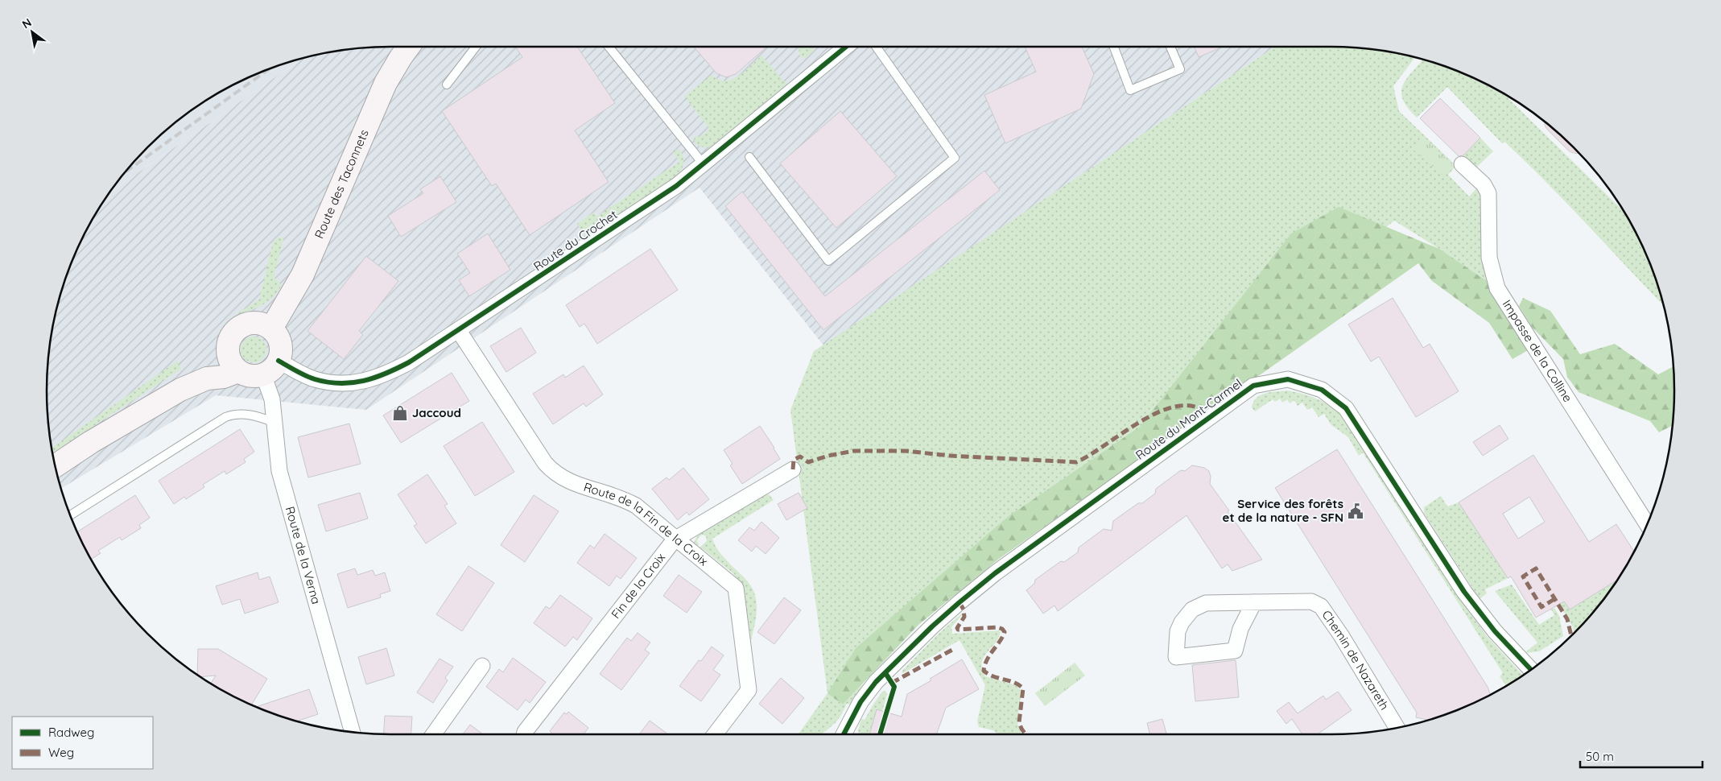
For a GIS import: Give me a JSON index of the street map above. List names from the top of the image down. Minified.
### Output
{"streets":{"street":["Route des Taconnets","Route du Crochet","Impasse de la Colline","Route du Mont-Carmel","Route de la Fin de la Croix","Route de la Verna","Fin de la Croix","Chemin de Nazareth"]},"crossings":[["Route des Taconnets","Route du Crochet"],["Route des Taconnets","Route de la Verna"],["Route du Crochet","Route de la Fin de la Croix"],["Route du Crochet","Route de la Verna"],["Route de la Fin de la Croix","Fin de la Croix"]],"places":{"shop":["Jaccoud"],"public building":["Service des forêts et de la nature - SFN"]},"legend":["Radweg","Weg"],"scale_bar":"50 m","north":"top left"}
